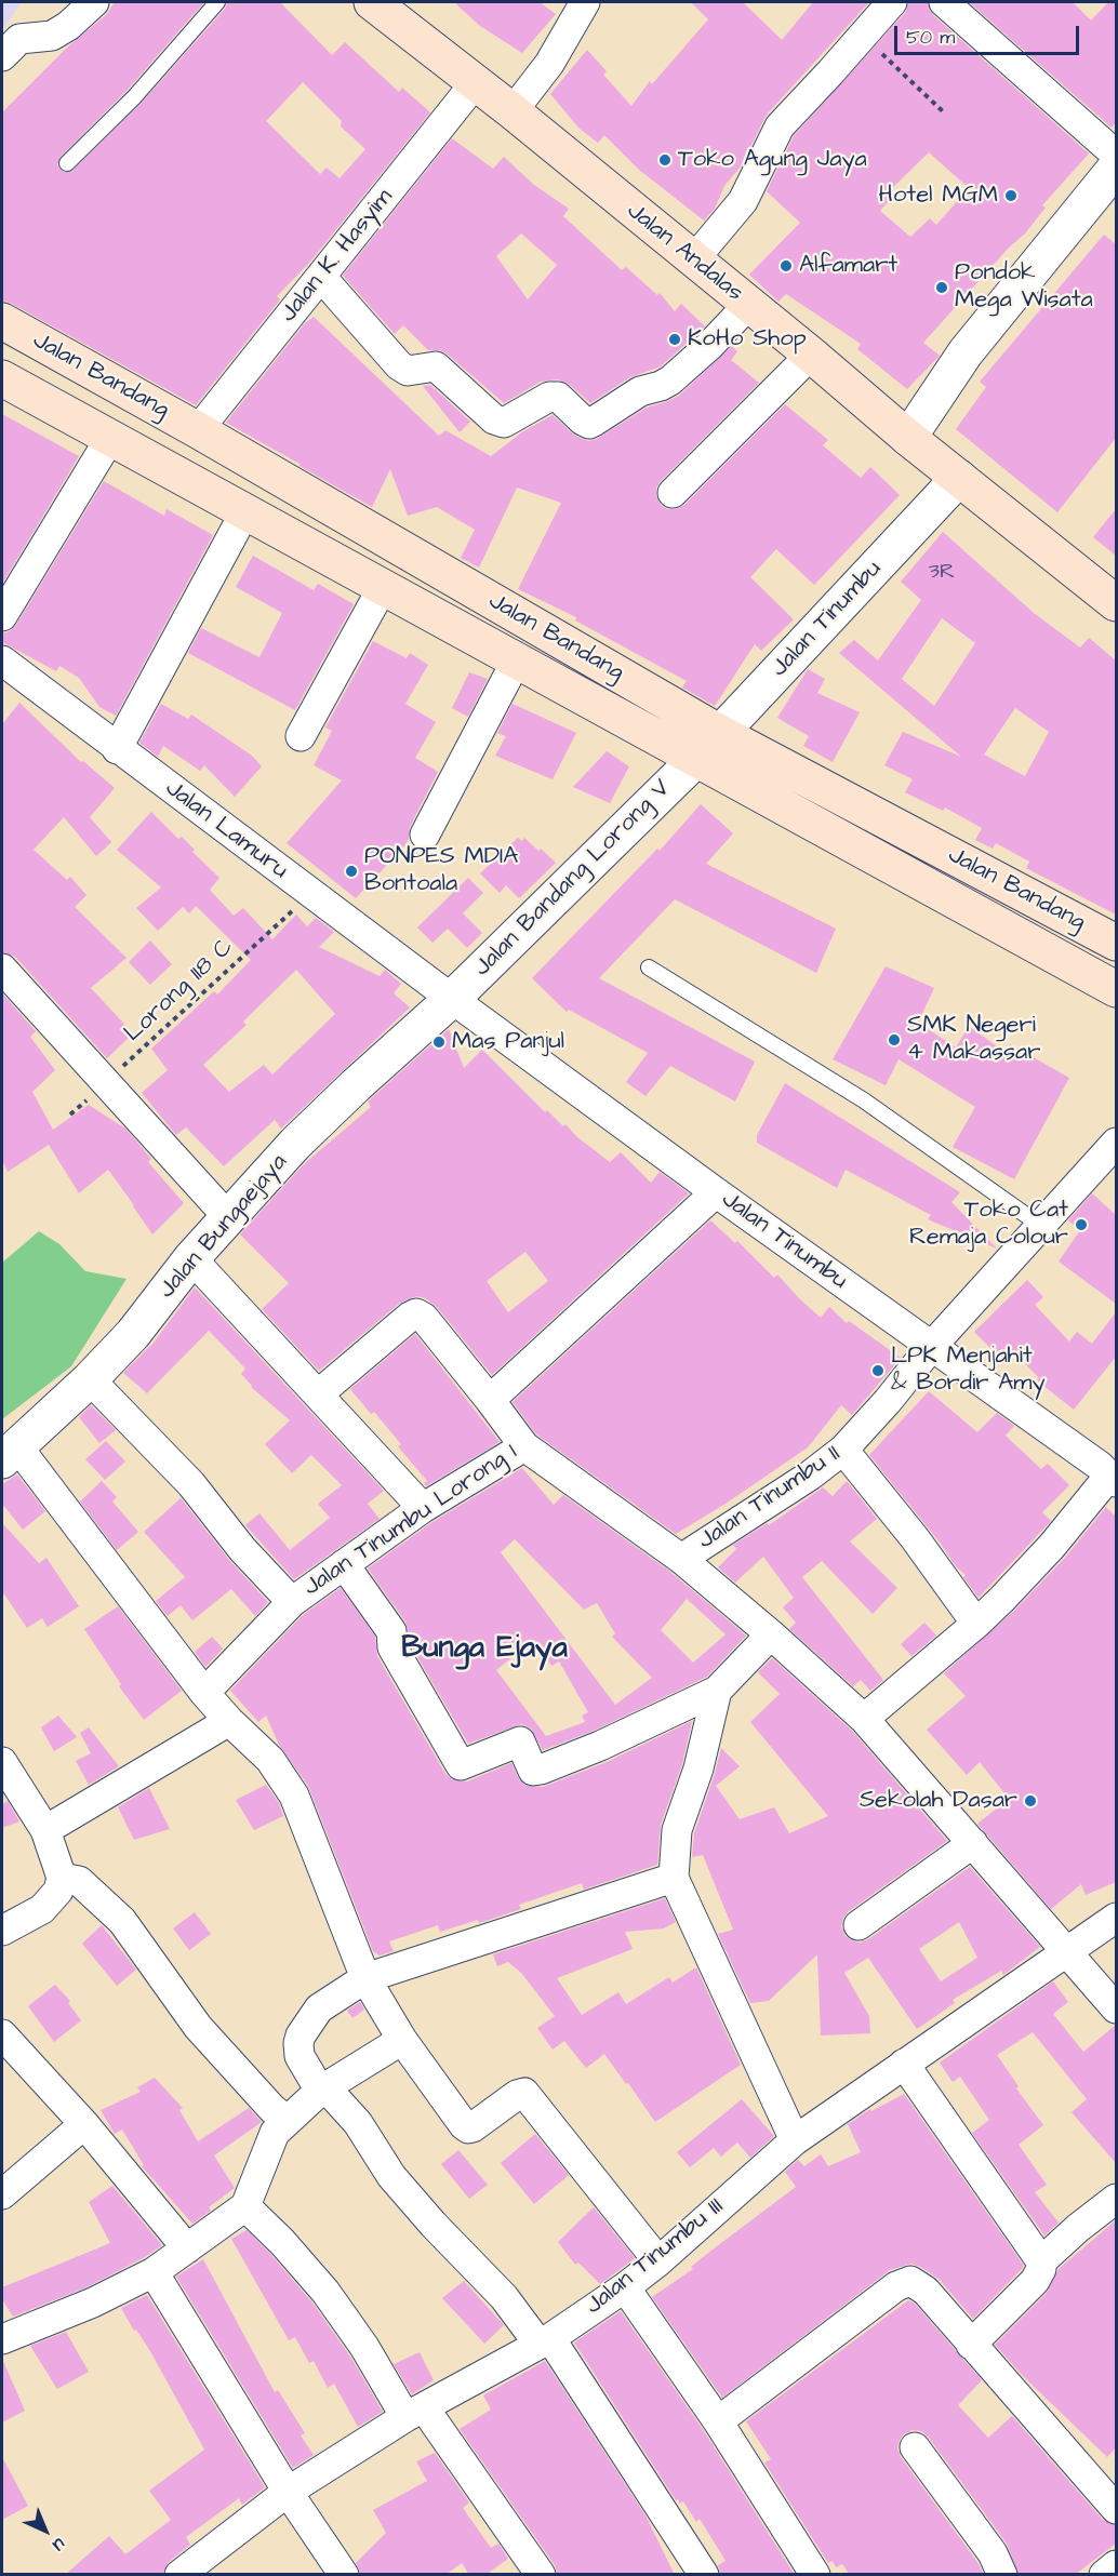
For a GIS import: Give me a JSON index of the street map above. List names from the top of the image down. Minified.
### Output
{"streets":{"main road":["Jalan Andalas","Jalan Bandang"],"street":["Jalan K. Hasyim","Jalan Tinumbu","Jalan Lamuru","Jalan Bandang Lorong V","Jalan Bungaejaya","Jalan Tinumbu II","Jalan Tinumbu Lorong 1","Jalan Tinumbu III"],"path":["Lorong 118 C"]},"crossings":[["Jalan Andalas","Jalan K. Hasyim"],["Jalan Andalas","Jalan Tinumbu"],["Jalan K. Hasyim","Jalan Bandang"],["Jalan Bandang","Jalan Tinumbu"],["Jalan Bandang","Jalan Bandang Lorong V"],["Jalan Tinumbu","Jalan Lamuru"],["Jalan Tinumbu","Jalan Bandang Lorong V"],["Jalan Tinumbu","Jalan Bungaejaya"],["Jalan Tinumbu","Jalan Tinumbu II"],["Jalan Lamuru","Jalan Bandang Lorong V"],["Jalan Lamuru","Lorong 118 C"],["Jalan Lamuru","Jalan Bungaejaya"],["Jalan Bandang Lorong V","Jalan Bungaejaya"],["Jalan Tinumbu II","Jalan Tinumbu Lorong 1"]],"districts":["Bunga Ejaya"],"places":["Toko Agung Jaya","Hotel MGM","Alfamart","Pondok Mega Wisata","KoHo Shop","PONPES MDIA Bontoala","SMK Negeri 4 Makassar","Mas Panjul","Toko Cat Remaja Colour","LPK Menjahit & Bordir Amy","Sekolah Dasar"],"house_numbers":["3R"],"scale_bar":"50 m","north":"bottom right"}
